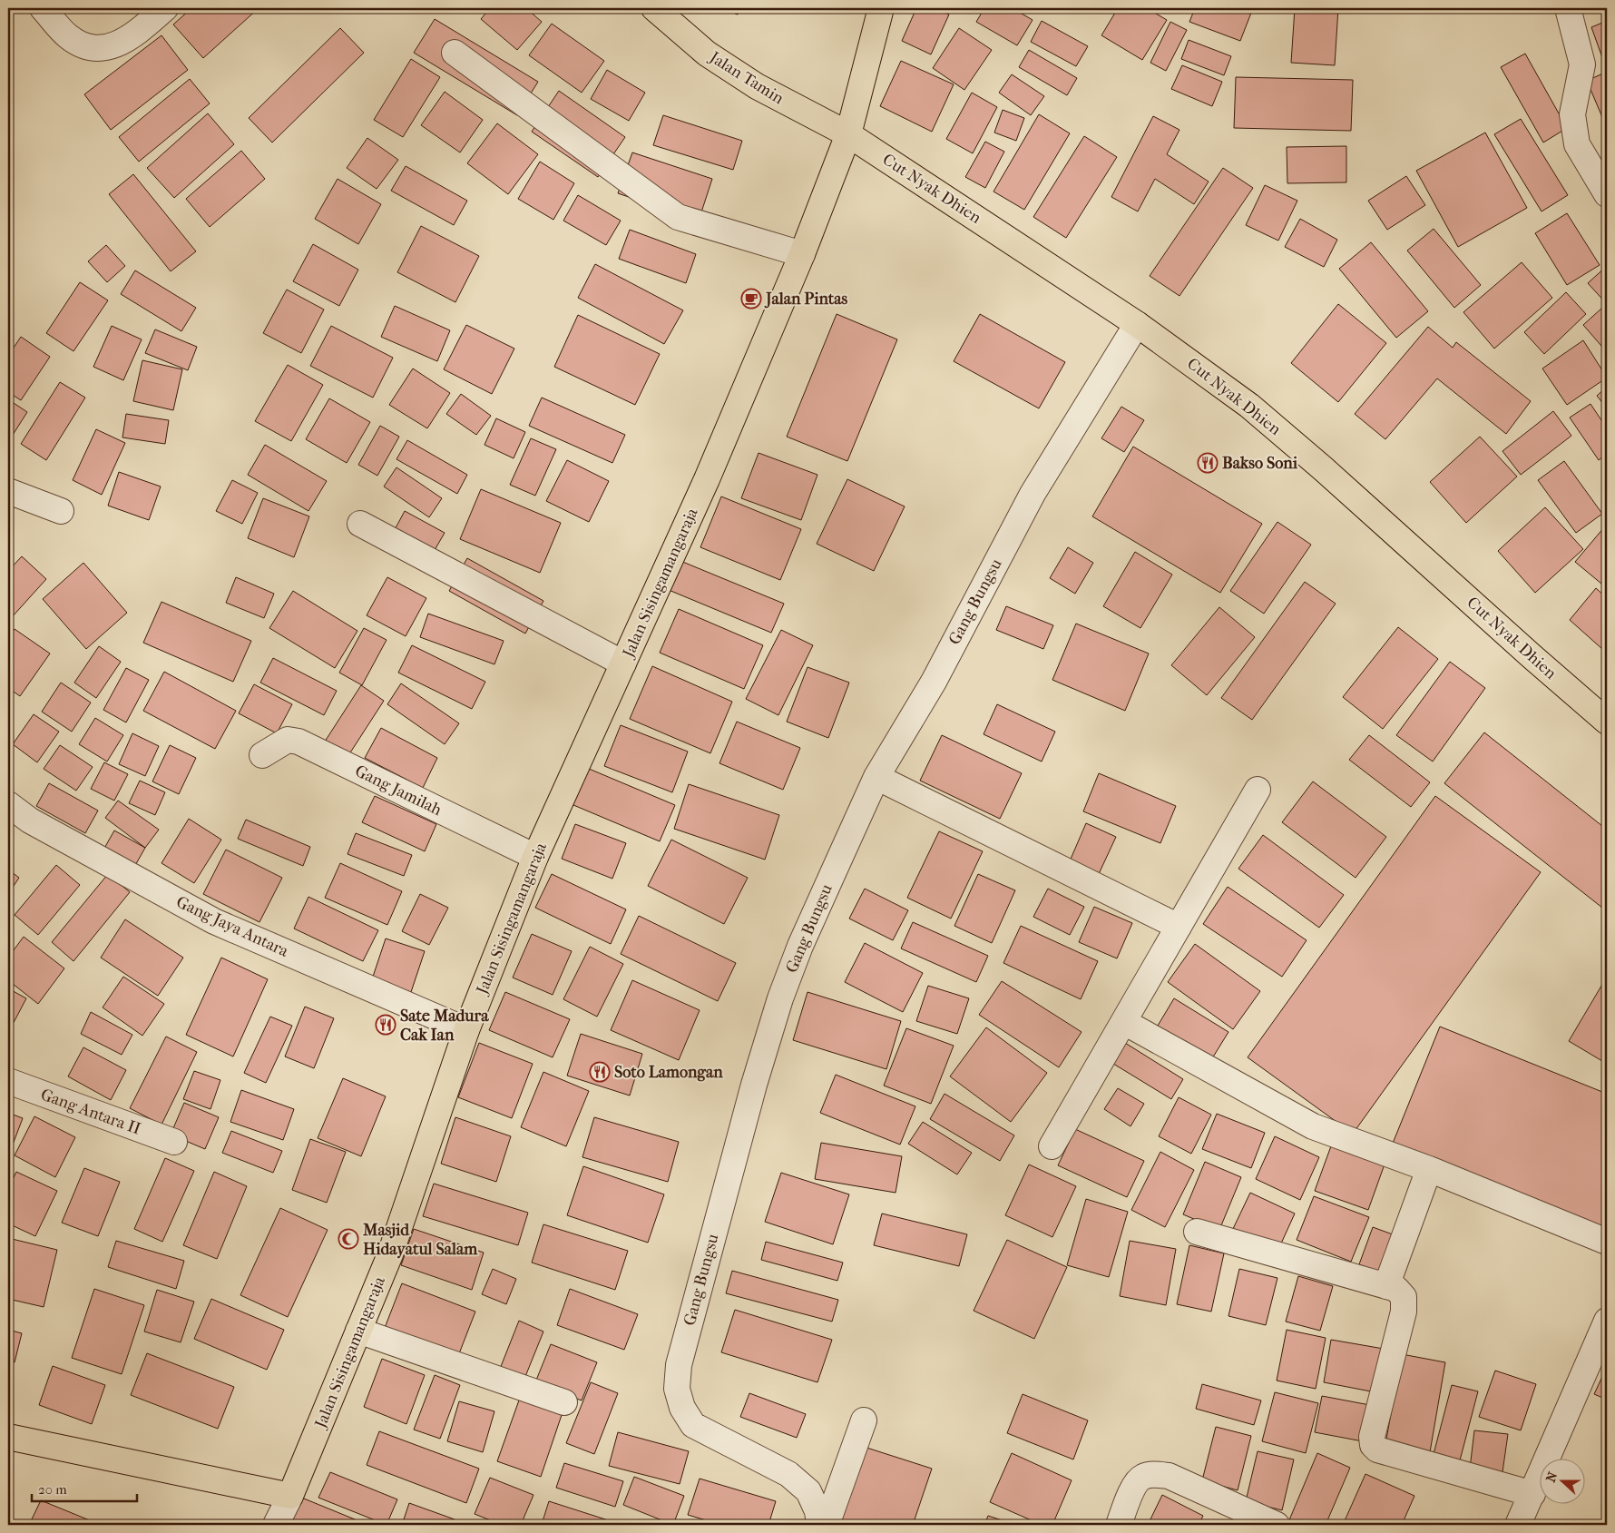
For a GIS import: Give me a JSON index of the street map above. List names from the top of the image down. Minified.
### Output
{"streets":{"main road":["Jalan Tamin","Cut Nyak Dhien","Jalan Sisingamangaraja"],"street":["Gang Bungsu","Gang Jamilah","Gang Jaya Antara","Gang Antara II"]},"crossings":[["Jalan Tamin","Cut Nyak Dhien"],["Jalan Tamin","Jalan Sisingamangaraja"],["Cut Nyak Dhien","Jalan Sisingamangaraja"],["Cut Nyak Dhien","Gang Bungsu"],["Jalan Sisingamangaraja","Gang Jamilah"],["Jalan Sisingamangaraja","Gang Jaya Antara"]],"places":{"cafe":["Jalan Pintas"],"restaurant":["Bakso Soni","Sate Madura Cak Ian","Soto Lamongan"],"mosque":["Masjid Hidayatul Salam"]},"scale_bar":"20 m","north":"left"}
